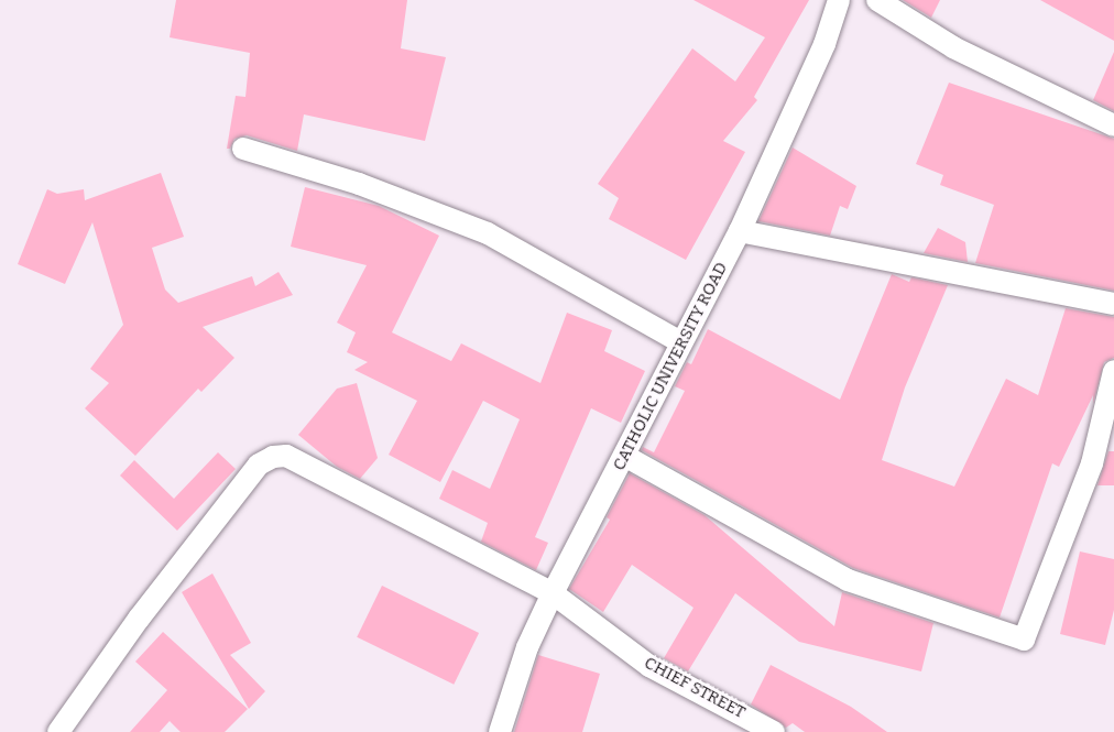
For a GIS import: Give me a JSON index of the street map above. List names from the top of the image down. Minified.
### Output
{"streets":{"street":["CATHOLIC UNIVERSITY ROAD","CHIEF STREET"]},"crossings":[["CATHOLIC UNIVERSITY ROAD","CHIEF STREET"]]}
